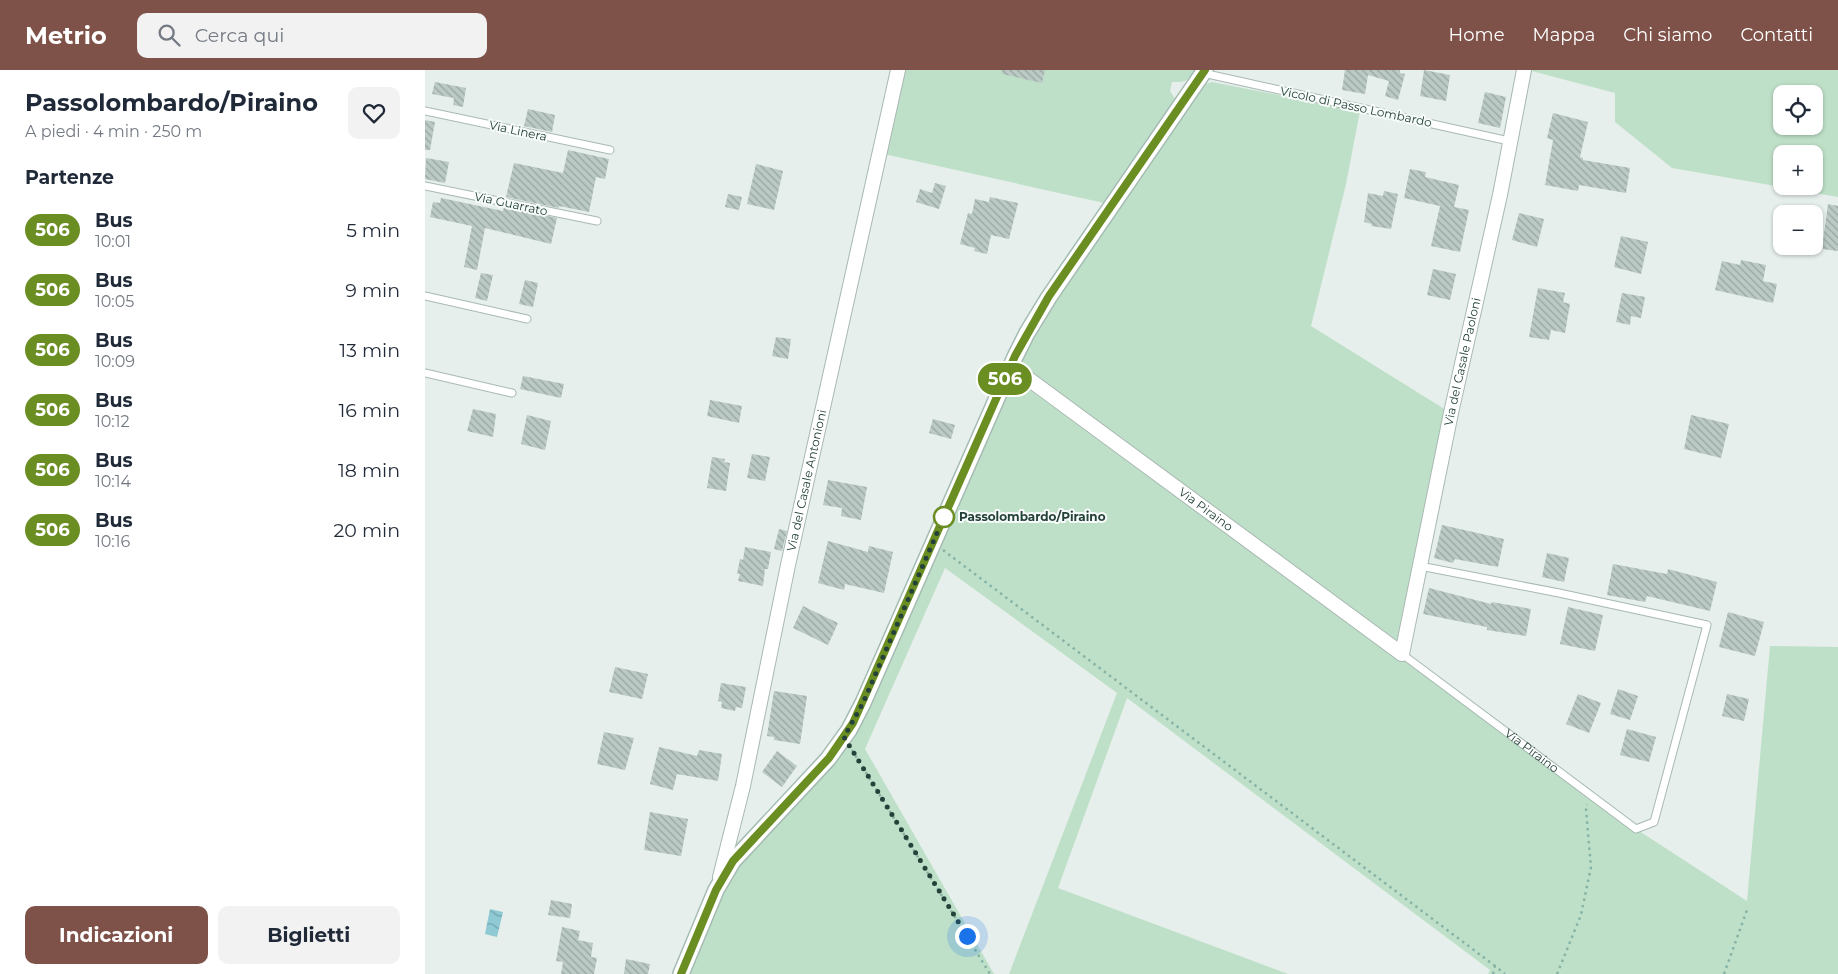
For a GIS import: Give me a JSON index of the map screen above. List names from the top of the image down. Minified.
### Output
{"streets":{"street":["Via del Casale Paoloni","Via del Casale Antonioni","Via Piraino"],"lane":["Vicolo di Passo Lombardo","Via Linera","Via Guarrato"]},"crossings":[["Vicolo di Passo Lombardo","Via del Casale Paoloni"],["Via del Casale Paoloni","Via Piraino"]],"places":["Passolombardo/Piraino"],"lines":["bus line 506"],"page":{"header":"Metrio","search":"Cerca qui","nav":["Home","Mappa","Chi siamo","Contatti"],"heading":[["Passolombardo/Piraino","A piedi · 4 min · 250 m"],"Partenze"],"on_map":"506","map_buttons":["+","−"],"list":[{"mark":"506","name":"Bus","note":"10:01","value":"5 min"},{"mark":"506","name":"Bus","note":"10:05","value":"9 min"},{"mark":"506","name":"Bus","note":"10:09","value":"13 min"},{"mark":"506","name":"Bus","note":"10:12","value":"16 min"},{"mark":"506","name":"Bus","note":"10:14","value":"18 min"},{"mark":"506","name":"Bus","note":"10:16","value":"20 min"}],"buttons":["Indicazioni","Biglietti"]}}
